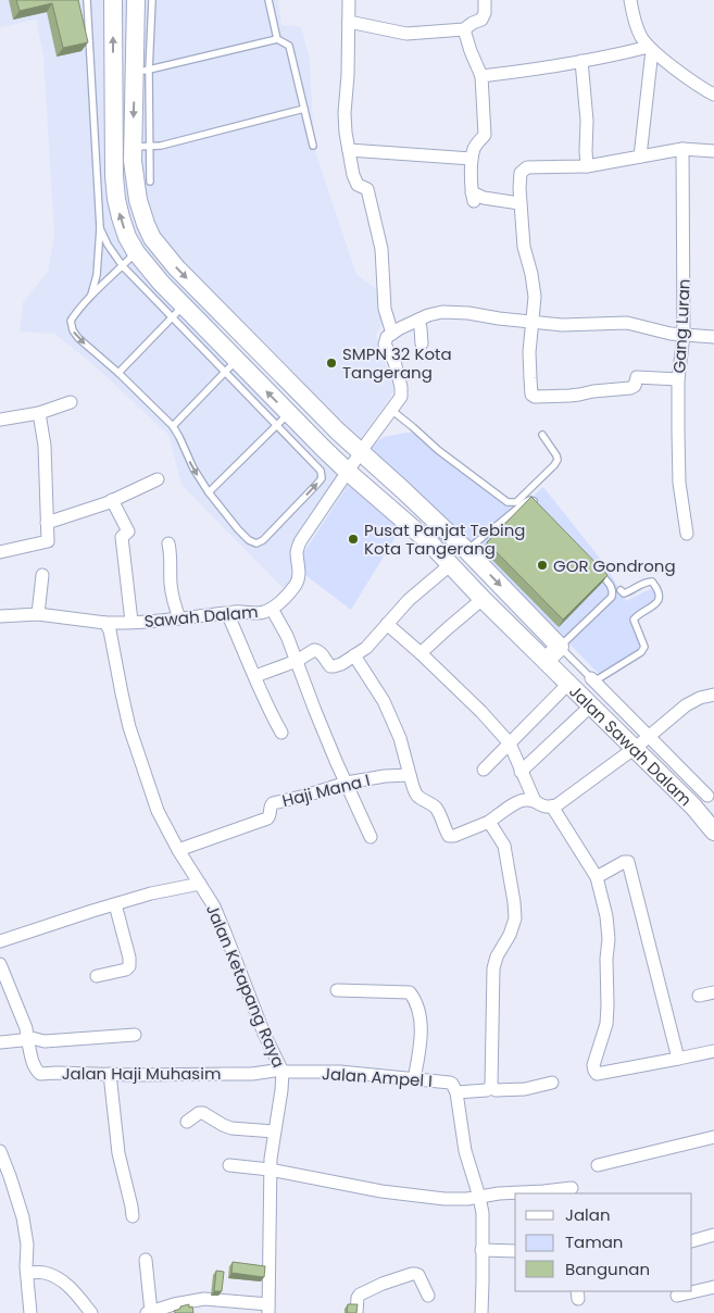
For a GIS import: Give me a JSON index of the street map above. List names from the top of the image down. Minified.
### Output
{"streets":{"street":["Gang Luran","Sawah Dalam","Jalan Sawah Dalam","Haji Mana I","Jalan Ketapang Raya","Jalan Haji Muhasim","Jalan Ampel I"]},"crossings":[["Sawah Dalam","Jalan Ketapang Raya"],["Haji Mana I","Jalan Ketapang Raya"],["Jalan Ketapang Raya","Jalan Haji Muhasim"],["Jalan Ketapang Raya","Jalan Ampel I"],["Jalan Haji Muhasim","Jalan Ampel I"]],"places":["SMPN 32 Kota Tangerang","Pusat Panjat Tebing Kota Tangerang","GOR Gondrong"],"legend":["Jalan","Taman","Bangunan"]}
